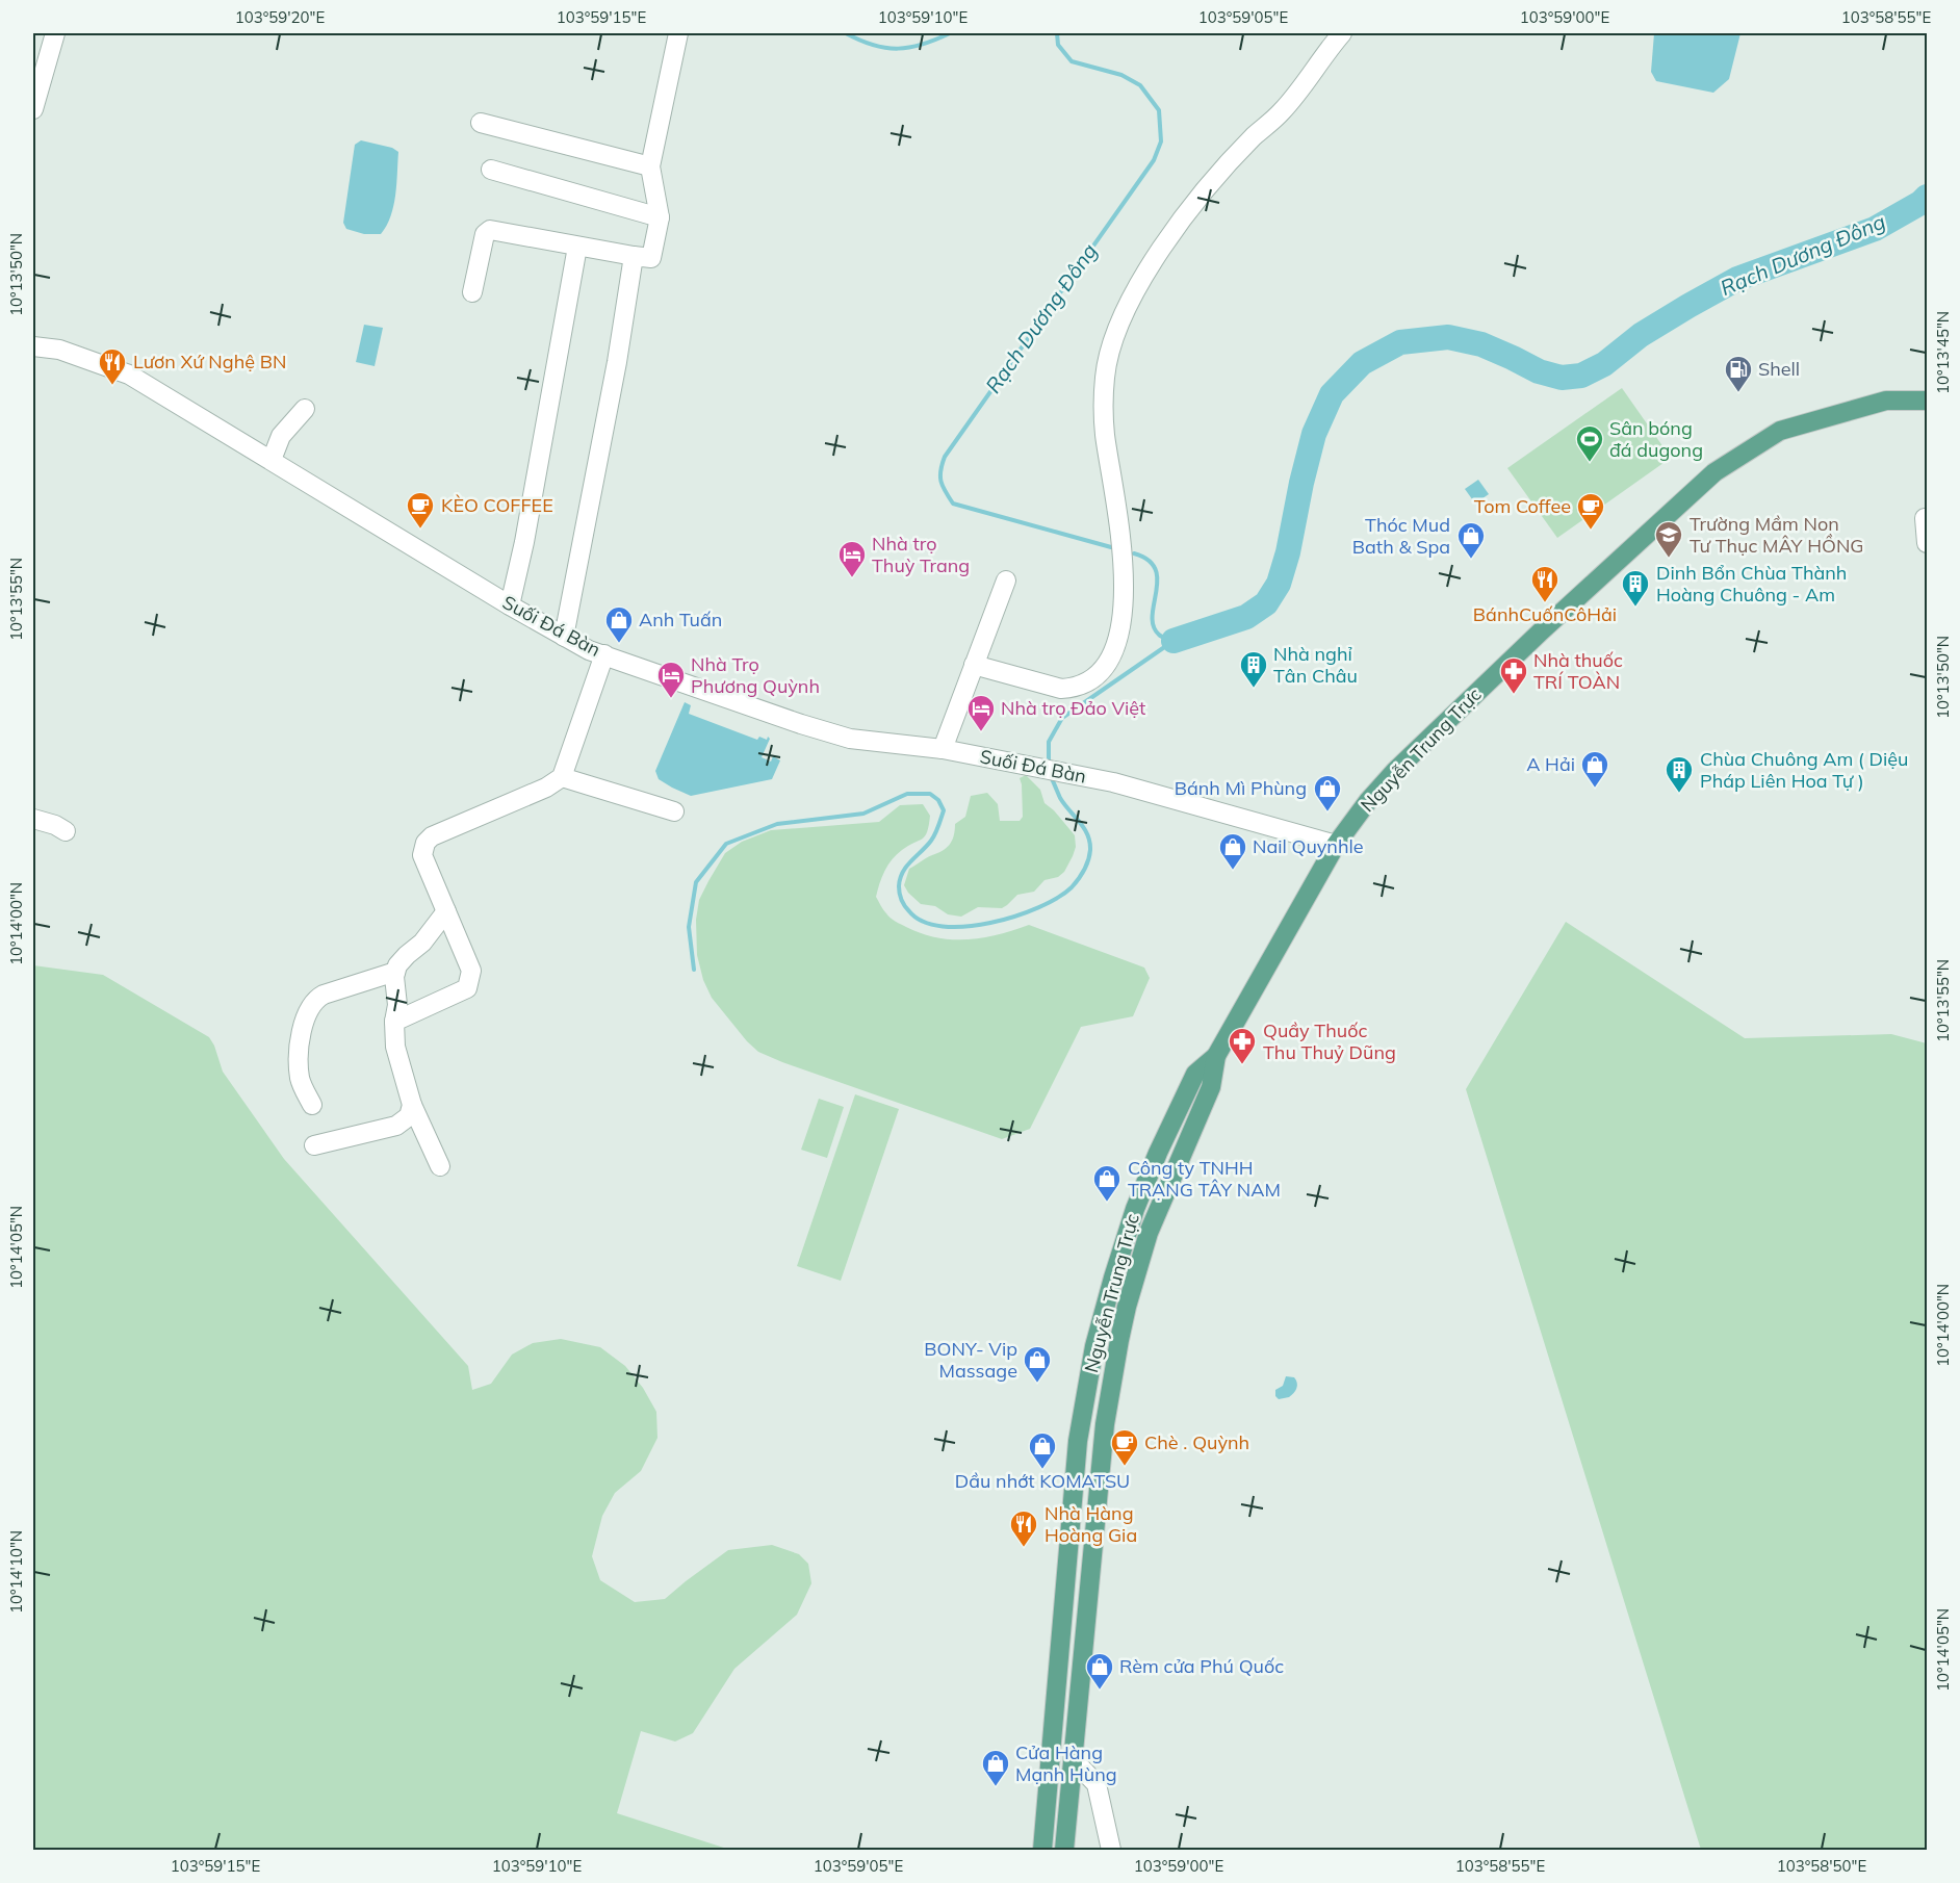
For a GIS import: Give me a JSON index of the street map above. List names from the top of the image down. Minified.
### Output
{"streets":{"main road":["Nguyễn Trung Trực"],"street":["Suối Đá Bàn"]},"crossings":[["Suối Đá Bàn","Nguyễn Trung Trực"]],"water":["Rạch Dương Đông"],"places":{"restaurant":["Lươn Xứ Nghệ BN","BánhCuốnCôHải","Nhà Hàng Hoàng Gia"],"fuel station":["Shell"],"sports":["Sân bóng đá dugong"],"cafe":["KÈO COFFEE","Tom Coffee","Chè . Quỳnh"],"school or university":["Trường Mầm Non Tư Thục MÂY HỒNG"],"shop":["Thóc Mud Bath & Spa","Anh Tuấn","A Hải","Bánh Mì Phùng","Nail Quynhle","Công ty TNHH TRẠNG TÂY NAM","BONY- Vip Massage","Dầu nhớt KOMATSU","Rèm cửa Phú Quốc","Cửa Hàng Mạnh Hùng"],"hotel":["Nhà trọ Thuỳ Trang","Nhà Trọ Phương Quỳnh","Nhà trọ Đảo Việt"],"building":["Dinh Bổn Chùa Thành Hoàng Chuông - Am","Nhà nghỉ Tân Châu","Chùa Chuông Am ( Diệu Pháp Liên Hoa Tự )"],"pharmacy":["Nhà thuốc TRÍ TOÀN","Quầy Thuốc Thu Thuỷ Dũng"]},"coordinates":["103°59'20\"E","103°59'15\"E","103°59'10\"E","103°59'05\"E","103°59'00\"E","103°58'55\"E","10°13'50\"N","10°13'45\"N","10°13'55\"N","10°14'00\"N","10°14'05\"N","10°14'10\"N","103°58'50\"E"]}
